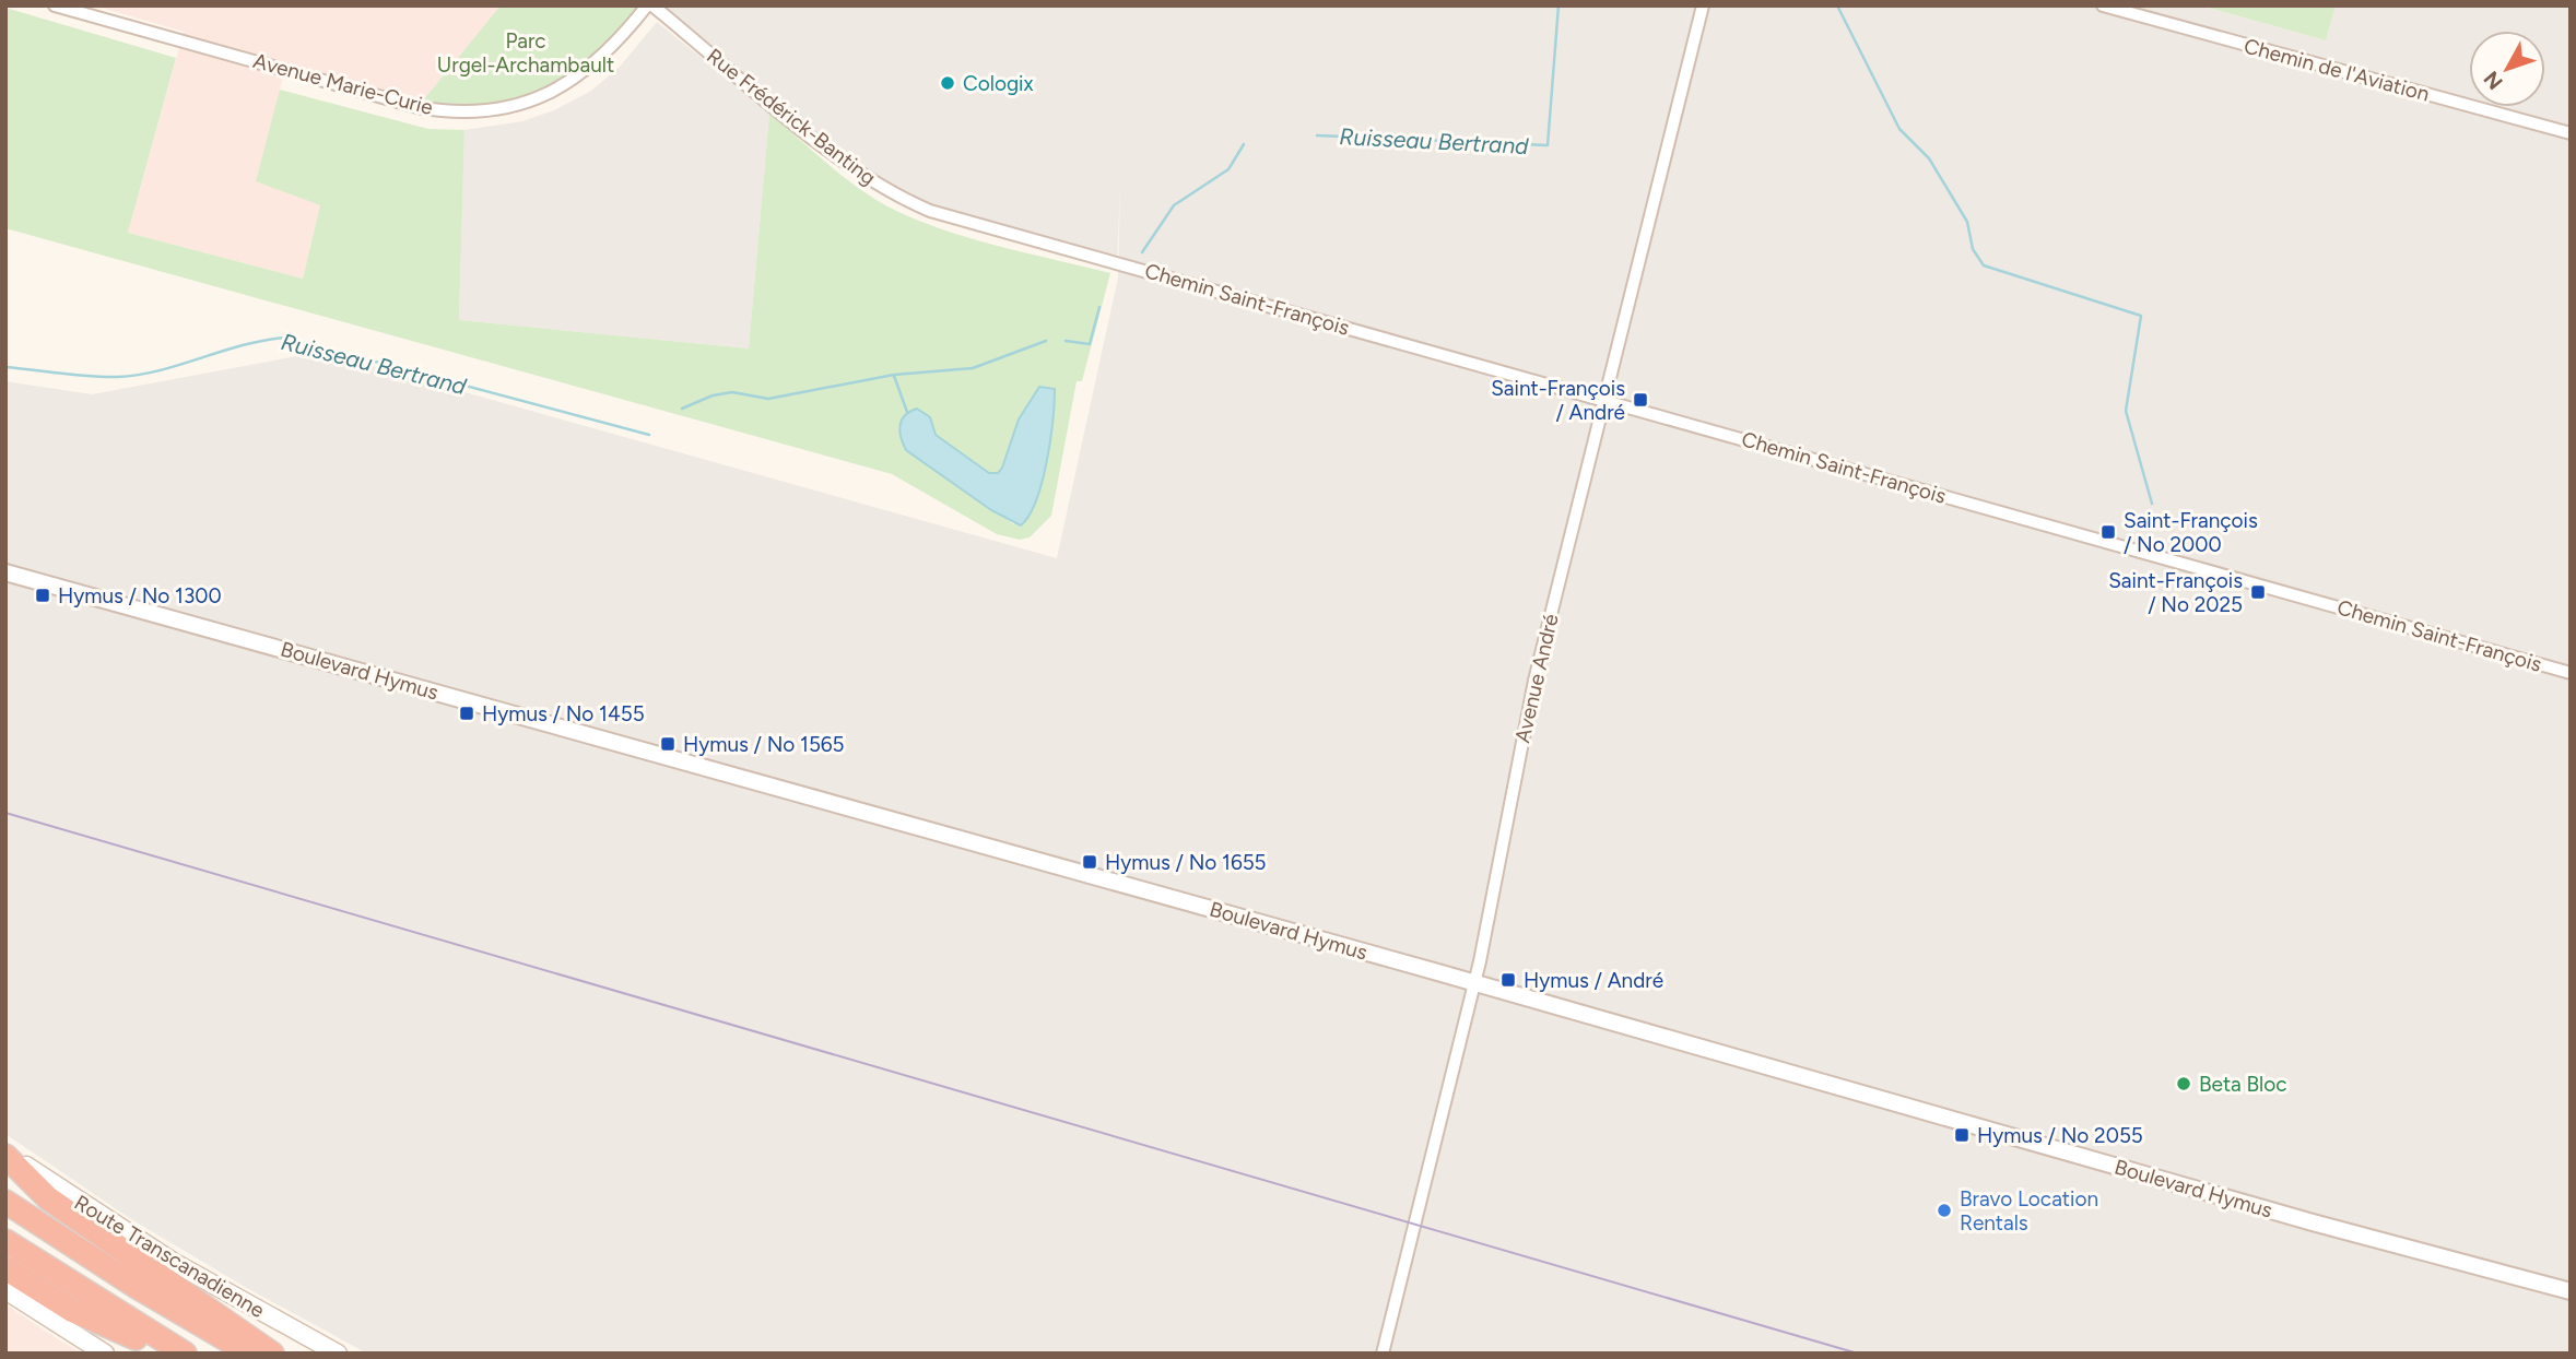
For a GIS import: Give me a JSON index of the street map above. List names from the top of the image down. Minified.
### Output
{"streets":{"main road":["Route Transcanadienne"],"street":["Chemin de l'Aviation","Avenue Marie-Curie","Rue Frédérick-Banting","Chemin Saint-François","Boulevard Hymus","Avenue André"]},"crossings":[["Avenue Marie-Curie","Rue Frédérick-Banting"],["Rue Frédérick-Banting","Chemin Saint-François"],["Chemin Saint-François","Avenue André"],["Boulevard Hymus","Avenue André"]],"water":["Ruisseau Bertrand"],"parks":["Parc Urgel-Archambault"],"places":{"other":["Cologix","Beta Bloc","Bravo Location Rentals"],"transit":["Saint-François / André","Saint-François / No 2000","Saint-François / No 2025","Hymus / No 1300","Hymus / No 1455","Hymus / No 1565","Hymus / No 1655","Hymus / André","Hymus / No 2055"]},"north":"bottom left"}
